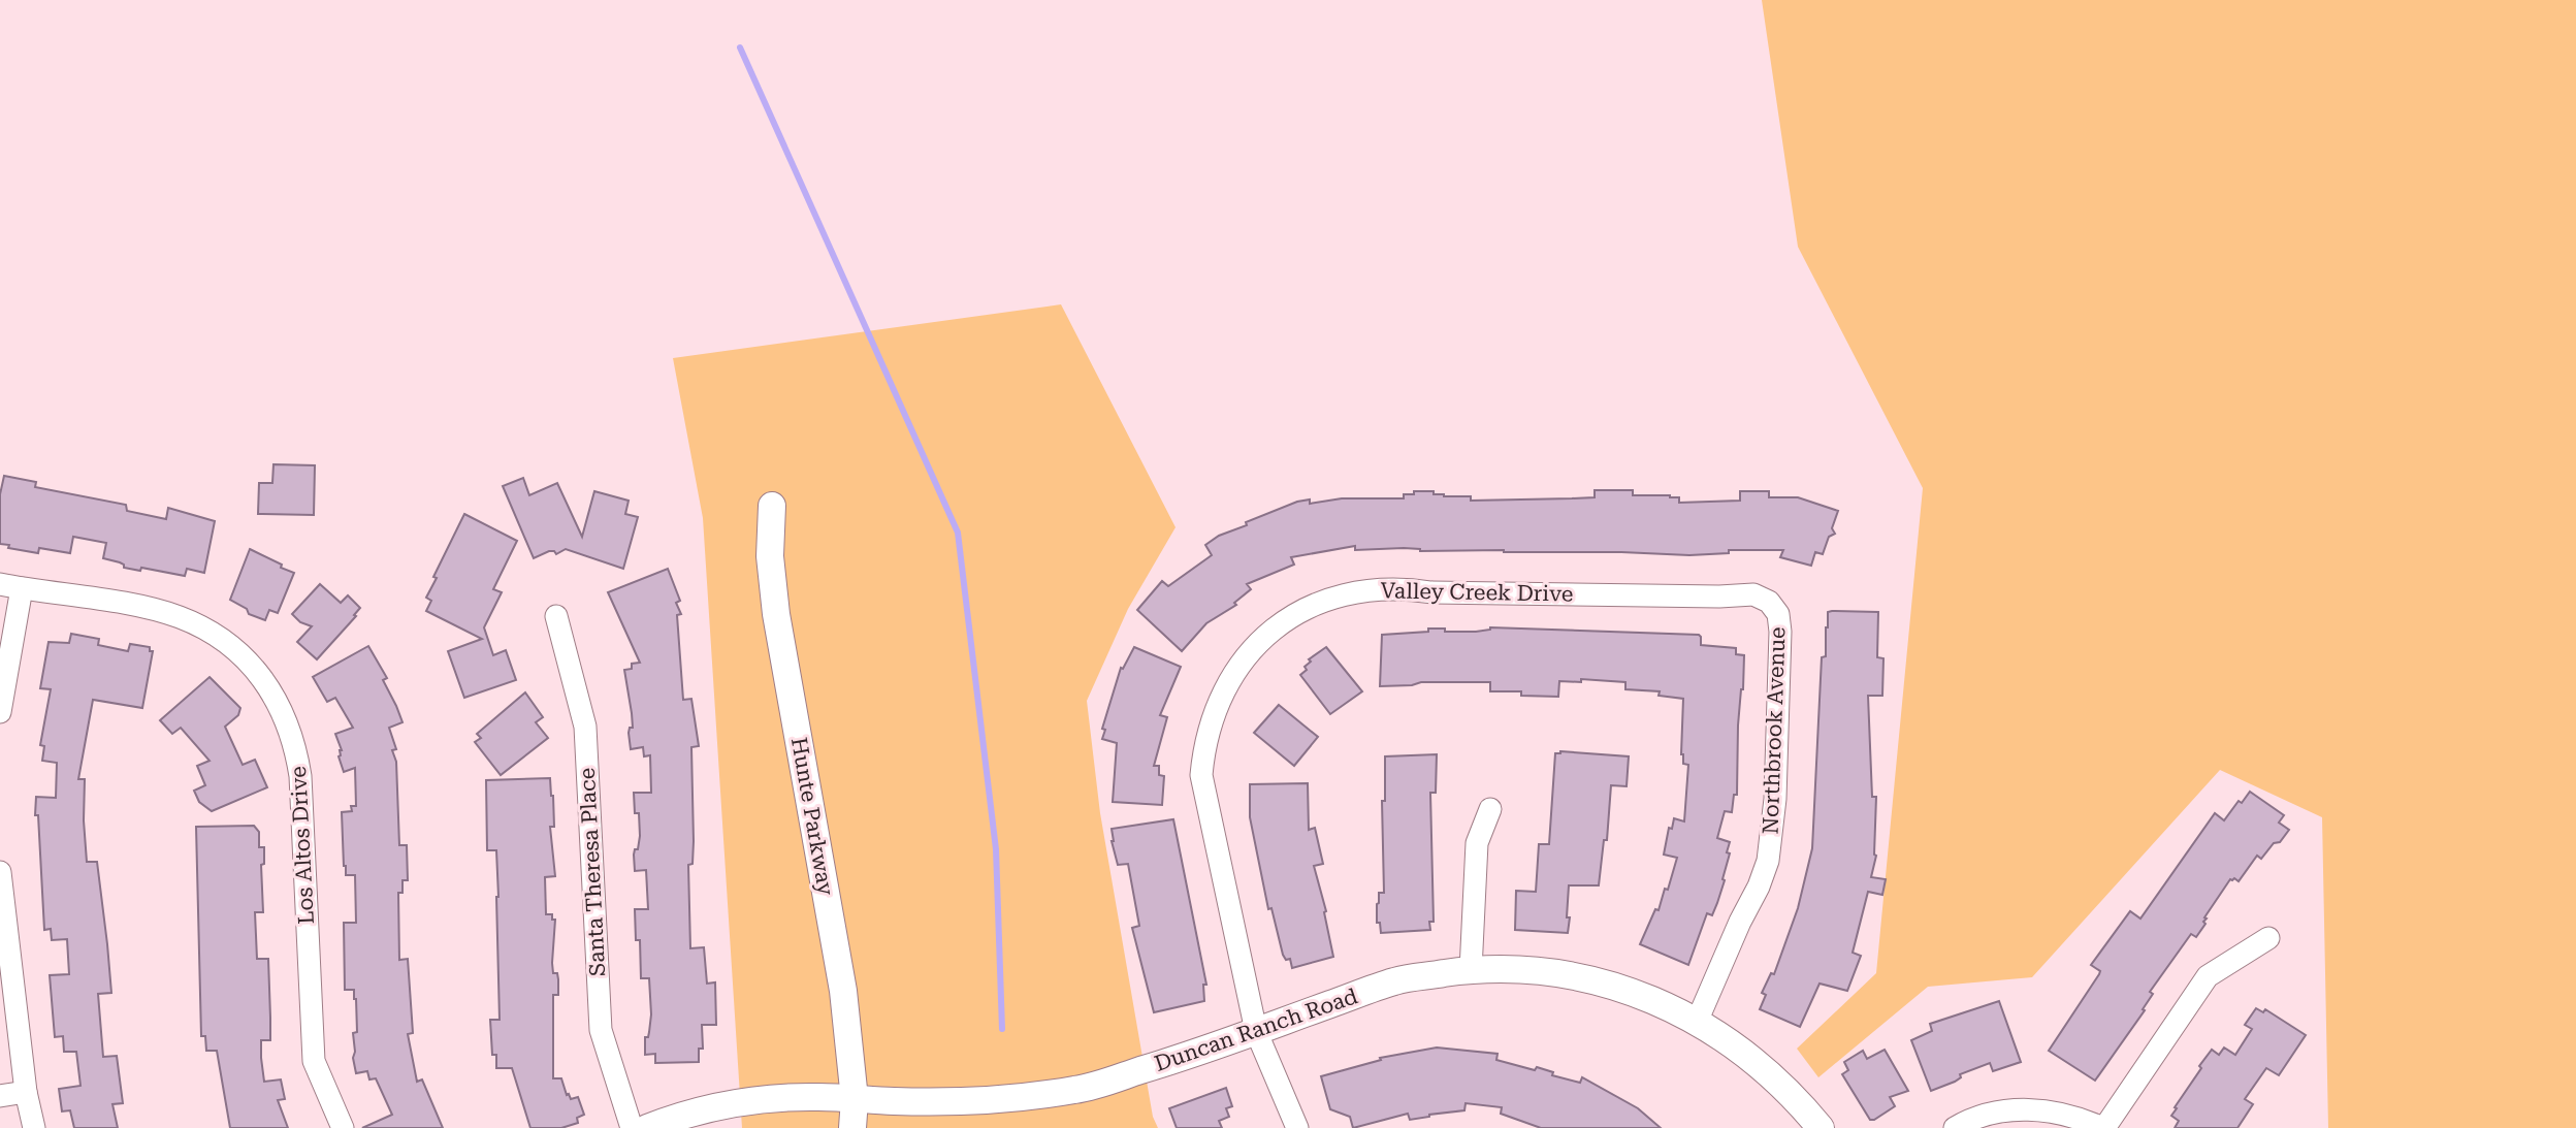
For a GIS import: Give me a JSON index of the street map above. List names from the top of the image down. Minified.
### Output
{"streets":{"street":["Valley Creek Drive","Northbrook Avenue","Hunte Parkway","Los Altos Drive","Santa Theresa Place","Duncan Ranch Road"]},"crossings":[["Valley Creek Drive","Northbrook Avenue"],["Valley Creek Drive","Duncan Ranch Road"],["Northbrook Avenue","Duncan Ranch Road"],["Hunte Parkway","Duncan Ranch Road"]]}
